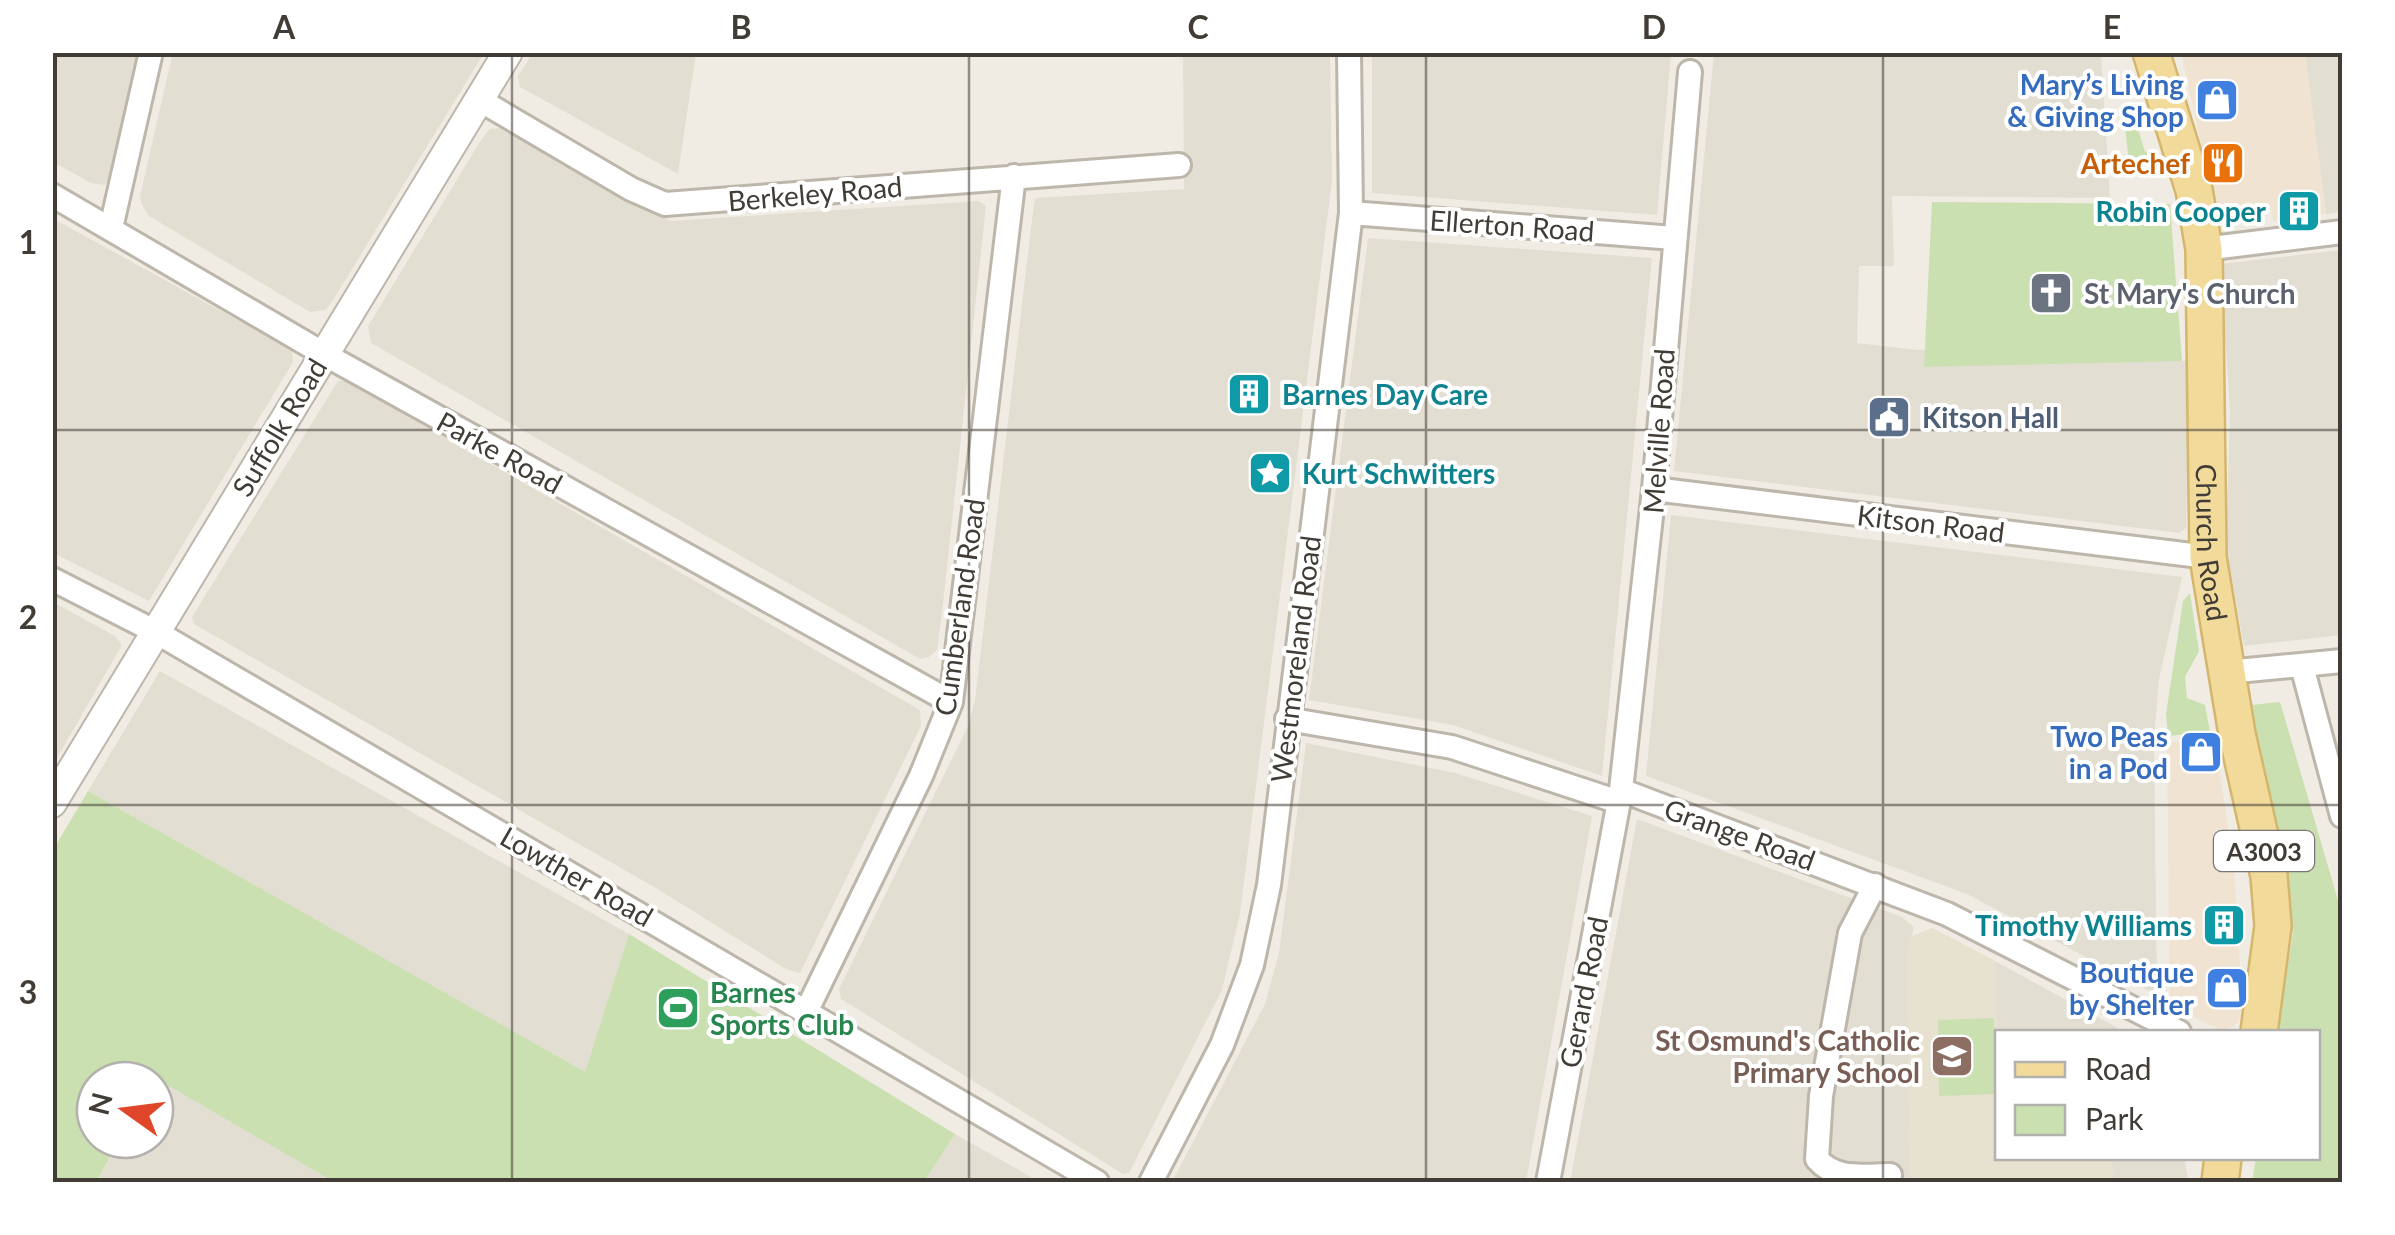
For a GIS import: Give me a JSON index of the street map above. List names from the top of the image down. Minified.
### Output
{"streets":{"main road":["Church Road","A3003"],"street":["Berkeley Road","Ellerton Road","Suffolk Road","Melville Road","Parke Road","Kitson Road","Cumberland Road","Westmoreland Road","Grange Road","Lowther Road","Gerard Road"]},"crossings":[["Berkeley Road","Suffolk Road"],["Berkeley Road","Cumberland Road"],["Ellerton Road","Melville Road"],["Ellerton Road","Westmoreland Road"],["Suffolk Road","Parke Road"],["Suffolk Road","Lowther Road"],["Melville Road","Kitson Road"],["Melville Road","Grange Road"],["Melville Road","Gerard Road"],["Parke Road","Cumberland Road"],["Kitson Road","Church Road"],["Cumberland Road","Lowther Road"],["Westmoreland Road","Grange Road"],["Grange Road","Gerard Road"]],"places":{"shop":["Mary’s Living & Giving Shop","Two Peas in a Pod","Boutique by Shelter"],"restaurant":["Artechef"],"building":["Robin Cooper","Barnes Day Care","Timothy Williams"],"church":["St Mary's Church"],"public building":["Kitson Hall"],"place":["Kurt Schwitters"],"sports":["Barnes Sports Club"],"school or university":["St Osmund's Catholic Primary School"]},"legend":["Road","Park"],"north":"left","grid":{"columns":["A","B","C","D","E"],"rows":["1","2","3"]}}
